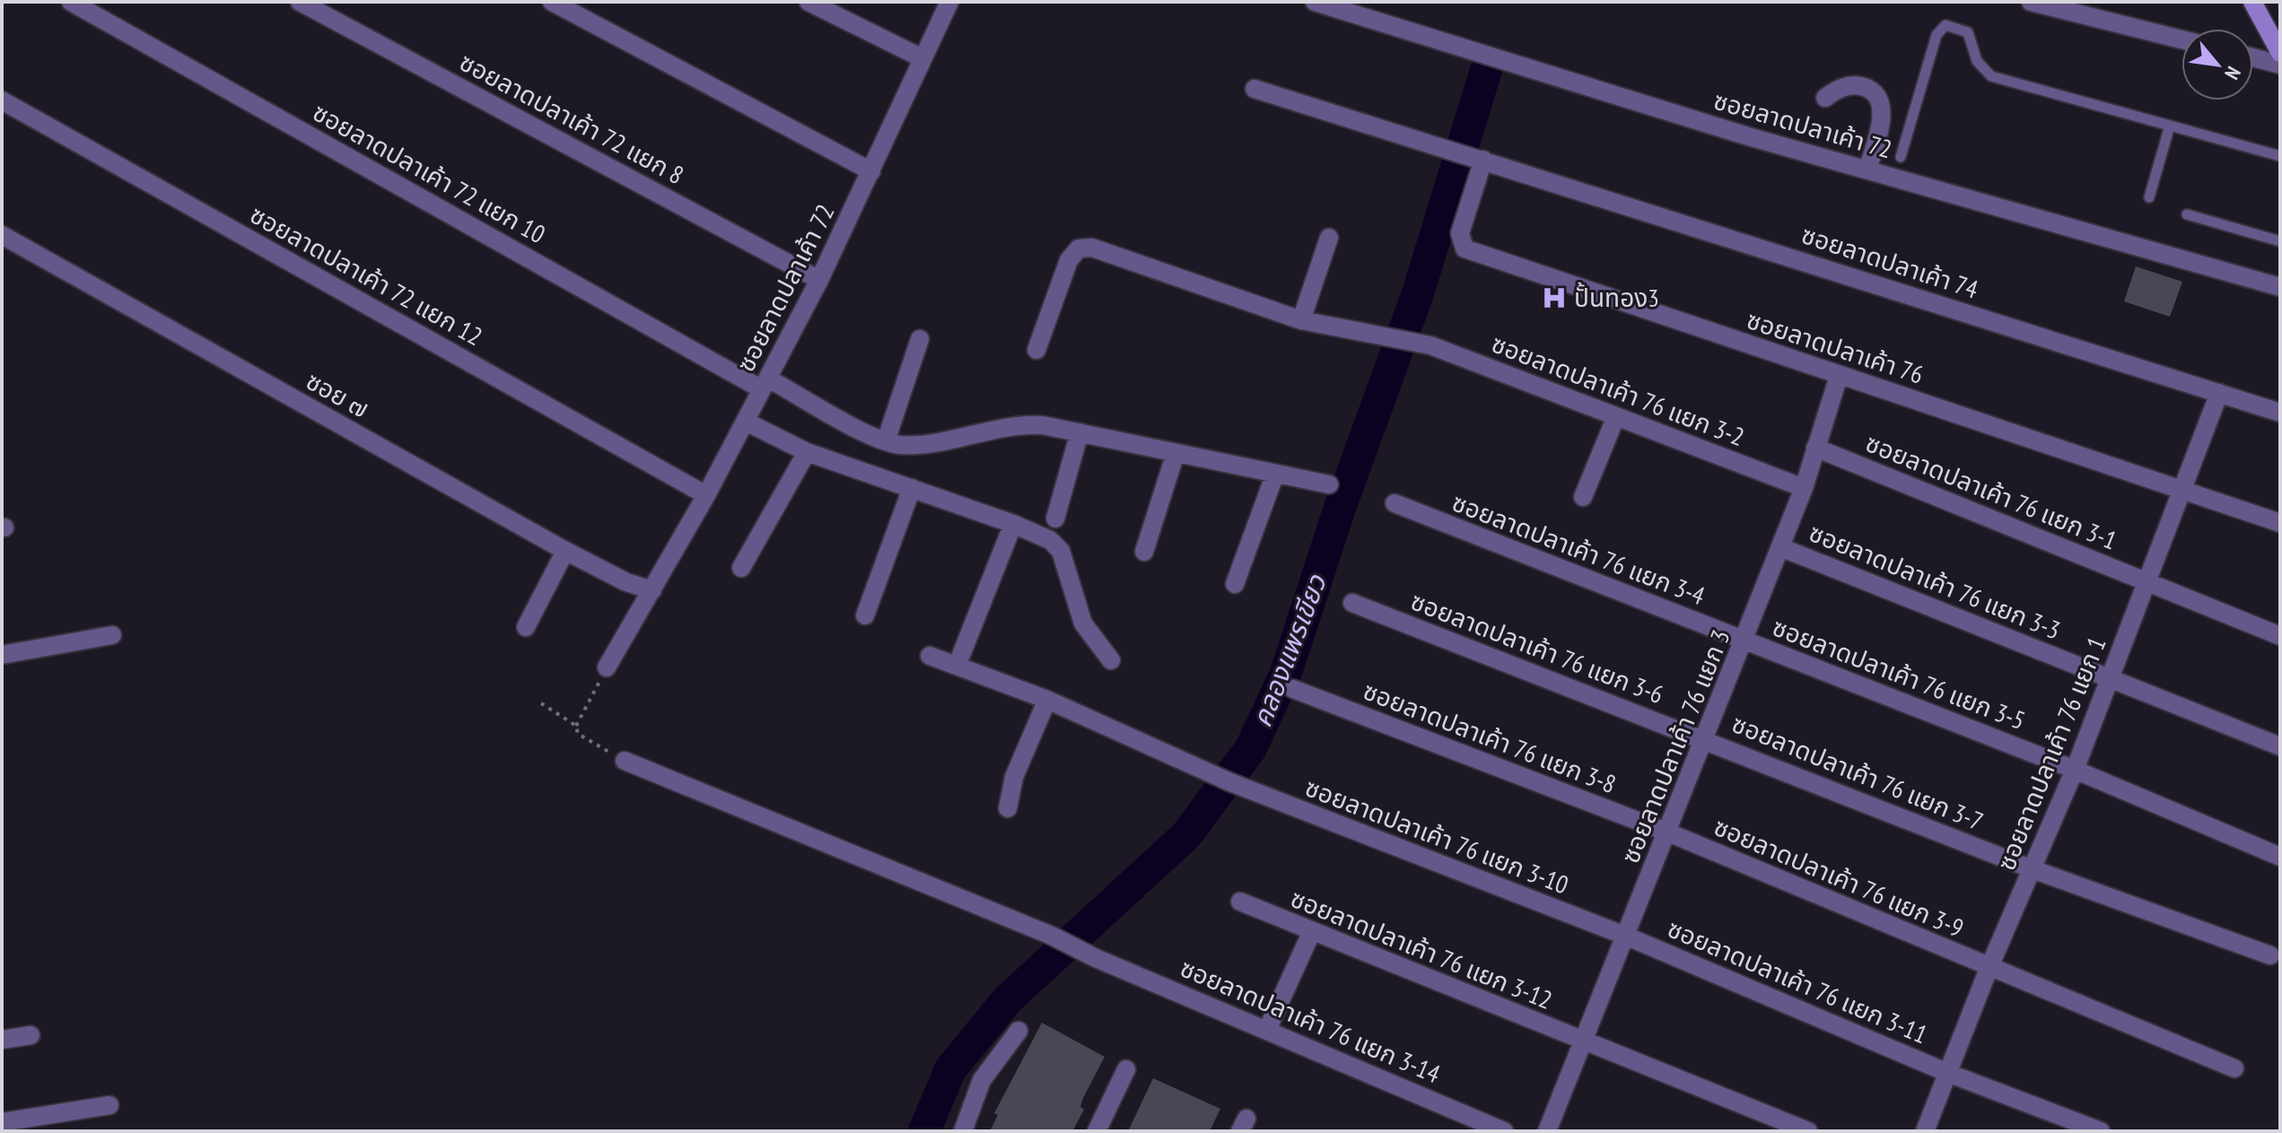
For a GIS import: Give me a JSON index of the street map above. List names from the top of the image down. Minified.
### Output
{"streets":{"street":["ซอยลาดปลาเค้า 72 แยก 8","ซอยลาดปลาเค้า 72","ซอยลาดปลาเค้า 72 แยก 10","ซอยลาดปลาเค้า 74","ซอยลาดปลาเค้า 72 แยก 12","ซอยลาดปลาเค้า 76","ซอยลาดปลาเค้า 76 แยก 3-2","ซอย ๗","ซอยลาดปลาเค้า 76 แยก 3-1","ซอยลาดปลาเค้า 76 แยก 3-4","ซอยลาดปลาเค้า 76 แยก 3-3","ซอยลาดปลาเค้า 76 แยก 3-6","ซอยลาดปลาเค้า 76 แยก 3-5","ซอยลาดปลาเค้า 76 แยก 3-8","ซอยลาดปลาเค้า 76 แยก 3","ซอยลาดปลาเค้า 76 แยก 1","ซอยลาดปลาเค้า 76 แยก 3-7","ซอยลาดปลาเค้า 76 แยก 3-10","ซอยลาดปลาเค้า 76 แยก 3-9","ซอยลาดปลาเค้า 76 แยก 3-12","ซอยลาดปลาเค้า 76 แยก 3-11","ซอยลาดปลาเค้า 76 แยก 3-14"]},"crossings":[["ซอยลาดปลาเค้า 72 แยก 8","ซอยลาดปลาเค้า 72"],["ซอยลาดปลาเค้า 72","ซอยลาดปลาเค้า 72 แยก 10"],["ซอยลาดปลาเค้า 72","ซอยลาดปลาเค้า 72 แยก 12"],["ซอยลาดปลาเค้า 72","ซอย ๗"],["ซอยลาดปลาเค้า 74","ซอยลาดปลาเค้า 76"],["ซอยลาดปลาเค้า 74","ซอยลาดปลาเค้า 76 แยก 1"],["ซอยลาดปลาเค้า 76","ซอยลาดปลาเค้า 76 แยก 3"],["ซอยลาดปลาเค้า 76","ซอยลาดปลาเค้า 76 แยก 1"],["ซอยลาดปลาเค้า 76 แยก 3-2","ซอยลาดปลาเค้า 76 แยก 3"],["ซอยลาดปลาเค้า 76 แยก 3-1","ซอยลาดปลาเค้า 76 แยก 3"],["ซอยลาดปลาเค้า 76 แยก 3-1","ซอยลาดปลาเค้า 76 แยก 1"],["ซอยลาดปลาเค้า 76 แยก 3-4","ซอยลาดปลาเค้า 76 แยก 3-5"],["ซอยลาดปลาเค้า 76 แยก 3-4","ซอยลาดปลาเค้า 76 แยก 3"],["ซอยลาดปลาเค้า 76 แยก 3-3","ซอยลาดปลาเค้า 76 แยก 3"],["ซอยลาดปลาเค้า 76 แยก 3-3","ซอยลาดปลาเค้า 76 แยก 1"],["ซอยลาดปลาเค้า 76 แยก 3-6","ซอยลาดปลาเค้า 76 แยก 3"],["ซอยลาดปลาเค้า 76 แยก 3-6","ซอยลาดปลาเค้า 76 แยก 3-7"],["ซอยลาดปลาเค้า 76 แยก 3-5","ซอยลาดปลาเค้า 76 แยก 3"],["ซอยลาดปลาเค้า 76 แยก 3-5","ซอยลาดปลาเค้า 76 แยก 1"],["ซอยลาดปลาเค้า 76 แยก 3-8","ซอยลาดปลาเค้า 76 แยก 3"],["ซอยลาดปลาเค้า 76 แยก 3-8","ซอยลาดปลาเค้า 76 แยก 3-9"],["ซอยลาดปลาเค้า 76 แยก 3","ซอยลาดปลาเค้า 76 แยก 3-7"],["ซอยลาดปลาเค้า 76 แยก 3","ซอยลาดปลาเค้า 76 แยก 3-10"],["ซอยลาดปลาเค้า 76 แยก 3","ซอยลาดปลาเค้า 76 แยก 3-9"],["ซอยลาดปลาเค้า 76 แยก 3","ซอยลาดปลาเค้า 76 แยก 3-12"],["ซอยลาดปลาเค้า 76 แยก 3","ซอยลาดปลาเค้า 76 แยก 3-11"],["ซอยลาดปลาเค้า 76 แยก 1","ซอยลาดปลาเค้า 76 แยก 3-7"],["ซอยลาดปลาเค้า 76 แยก 1","ซอยลาดปลาเค้า 76 แยก 3-9"],["ซอยลาดปลาเค้า 76 แยก 1","ซอยลาดปลาเค้า 76 แยก 3-11"],["ซอยลาดปลาเค้า 76 แยก 3-10","ซอยลาดปลาเค้า 76 แยก 3-11"]],"water":["คลองแพรเขียว"],"places":{"hospital":["ปั้นทอง3"]},"north":"bottom right"}
